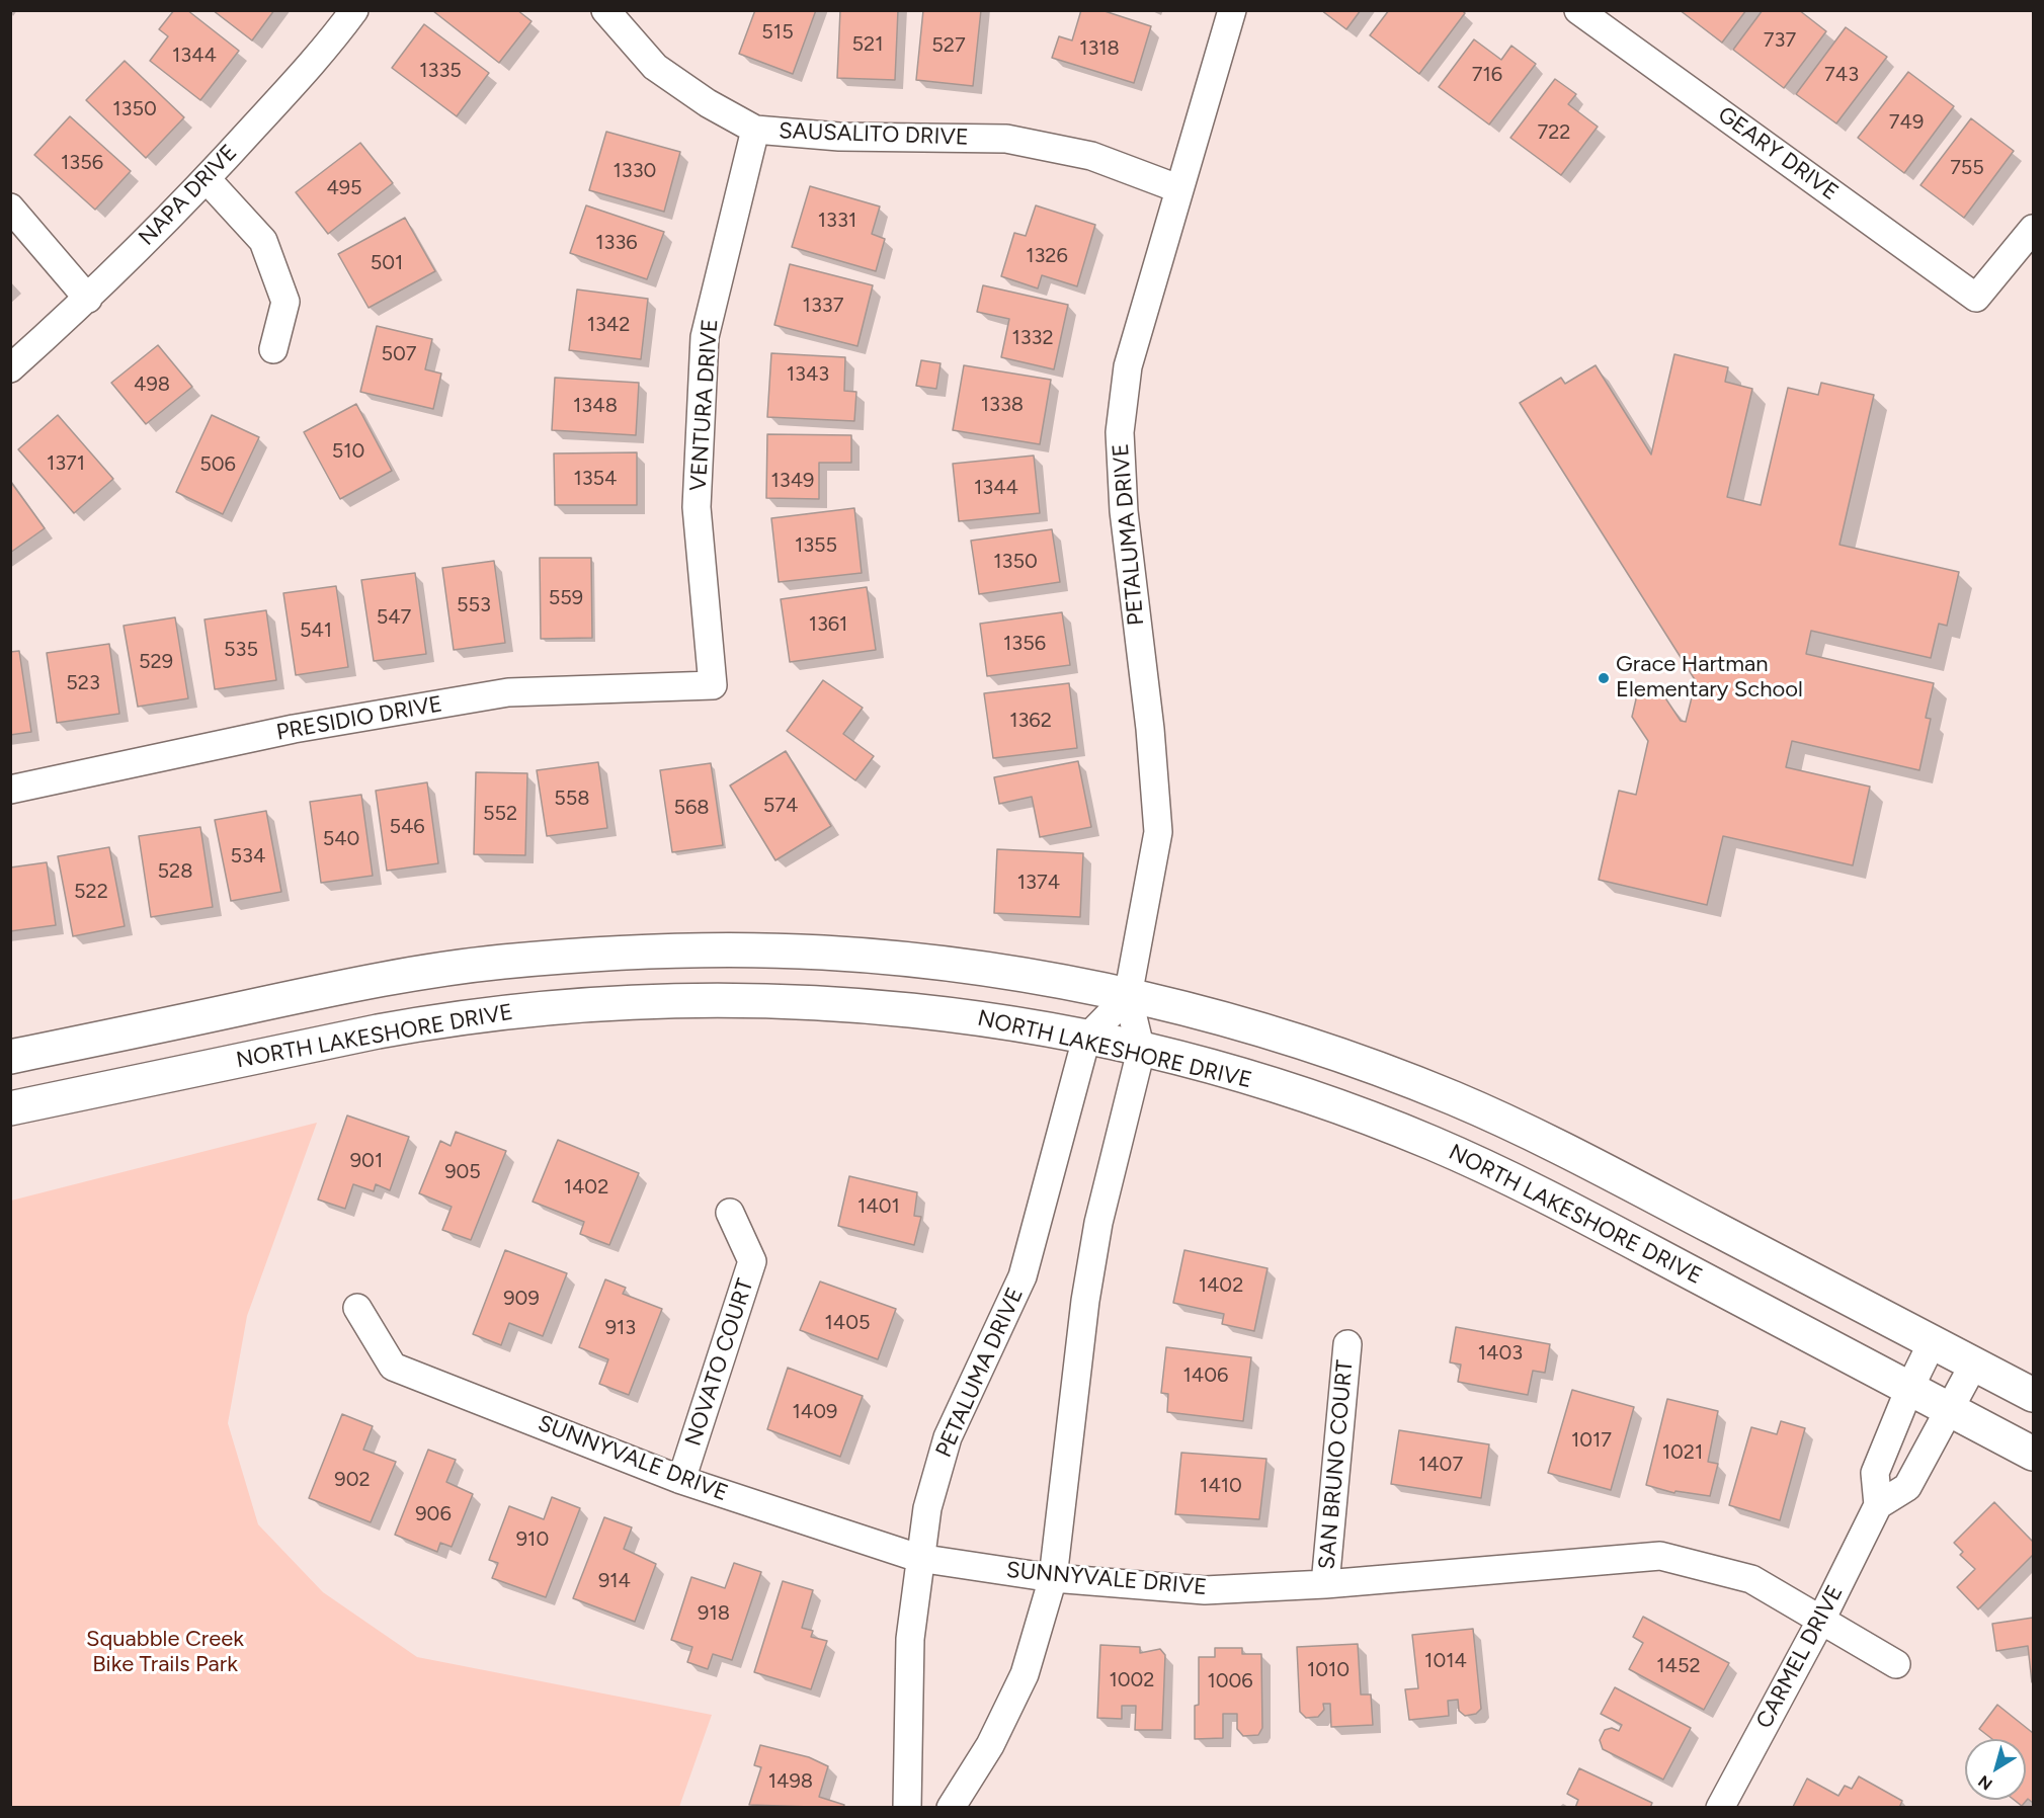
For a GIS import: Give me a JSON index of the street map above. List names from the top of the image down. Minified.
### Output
{"streets":{"main road":["NORTH LAKESHORE DRIVE"],"street":["SAUSALITO DRIVE","GEARY DRIVE","NAPA DRIVE","VENTURA DRIVE","PETALUMA DRIVE","PRESIDIO DRIVE","NOVATO COURT","SUNNYVALE DRIVE","SAN BRUNO COURT","CARMEL DRIVE"]},"crossings":[["SAUSALITO DRIVE","VENTURA DRIVE"],["SAUSALITO DRIVE","PETALUMA DRIVE"],["VENTURA DRIVE","PRESIDIO DRIVE"],["PETALUMA DRIVE","NORTH LAKESHORE DRIVE"],["PETALUMA DRIVE","SUNNYVALE DRIVE"],["NOVATO COURT","SUNNYVALE DRIVE"],["SUNNYVALE DRIVE","SAN BRUNO COURT"],["SUNNYVALE DRIVE","CARMEL DRIVE"]],"parks":["Squabble Creek Bike Trails Park"],"places":["Grace Hartman Elementary School"],"house_numbers":["515","737","521","527","1318","1344","1335","716","743","1350","749","722","1356","755","1330","495","1331","1336","1326","501","1337","1342","1332","507","1343","498","1338","1348","510","1371","506","1354","1349","1344","1355","1350","559","553","547","1361","541","1356","535","529","523","1362","558","574","568","552","546","540","534","528","1374","522","901","905","1402","1401","1402","909","1405","913","1403","1406","1409","1017","1021","1407","902","1410","906","910","914","918","1014","1452","1010","1002","1006","1498"],"north":"bottom left"}
